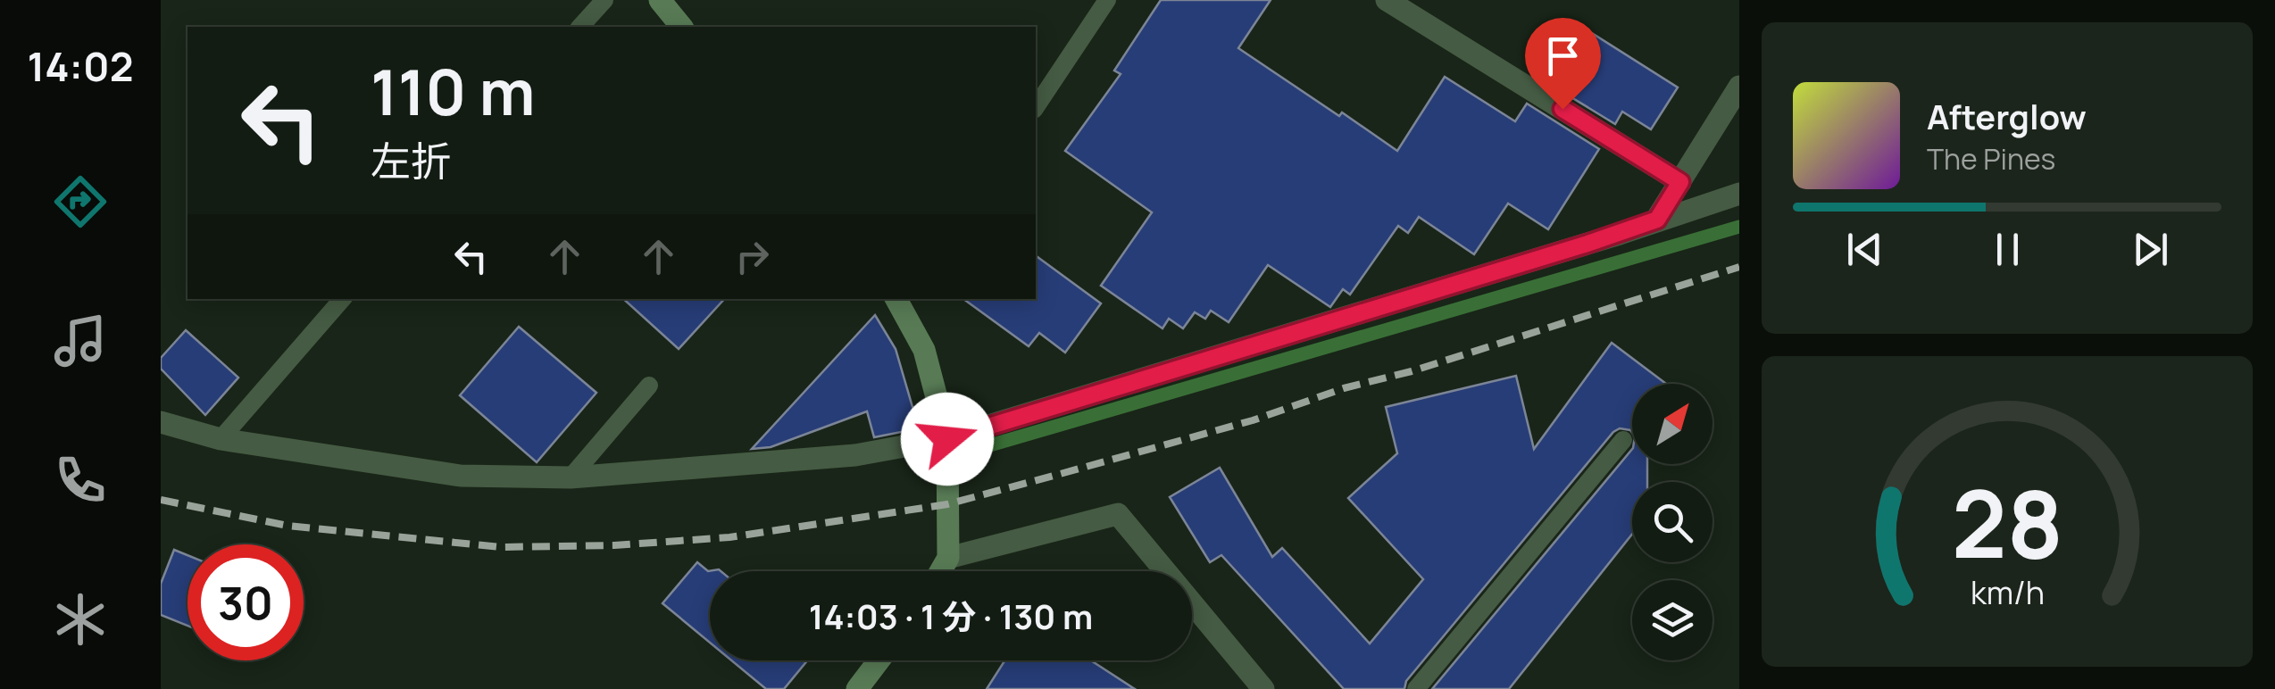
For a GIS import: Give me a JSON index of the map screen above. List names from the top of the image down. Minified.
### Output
{"north":"top right","page":{"tabs":"14:02","turn":["110 m","左折"],"song":["Afterglow","The Pines"],"limit":"30","trip":"14:03 · 1 分 · 130 m","gauge":["28","km/h"]}}
